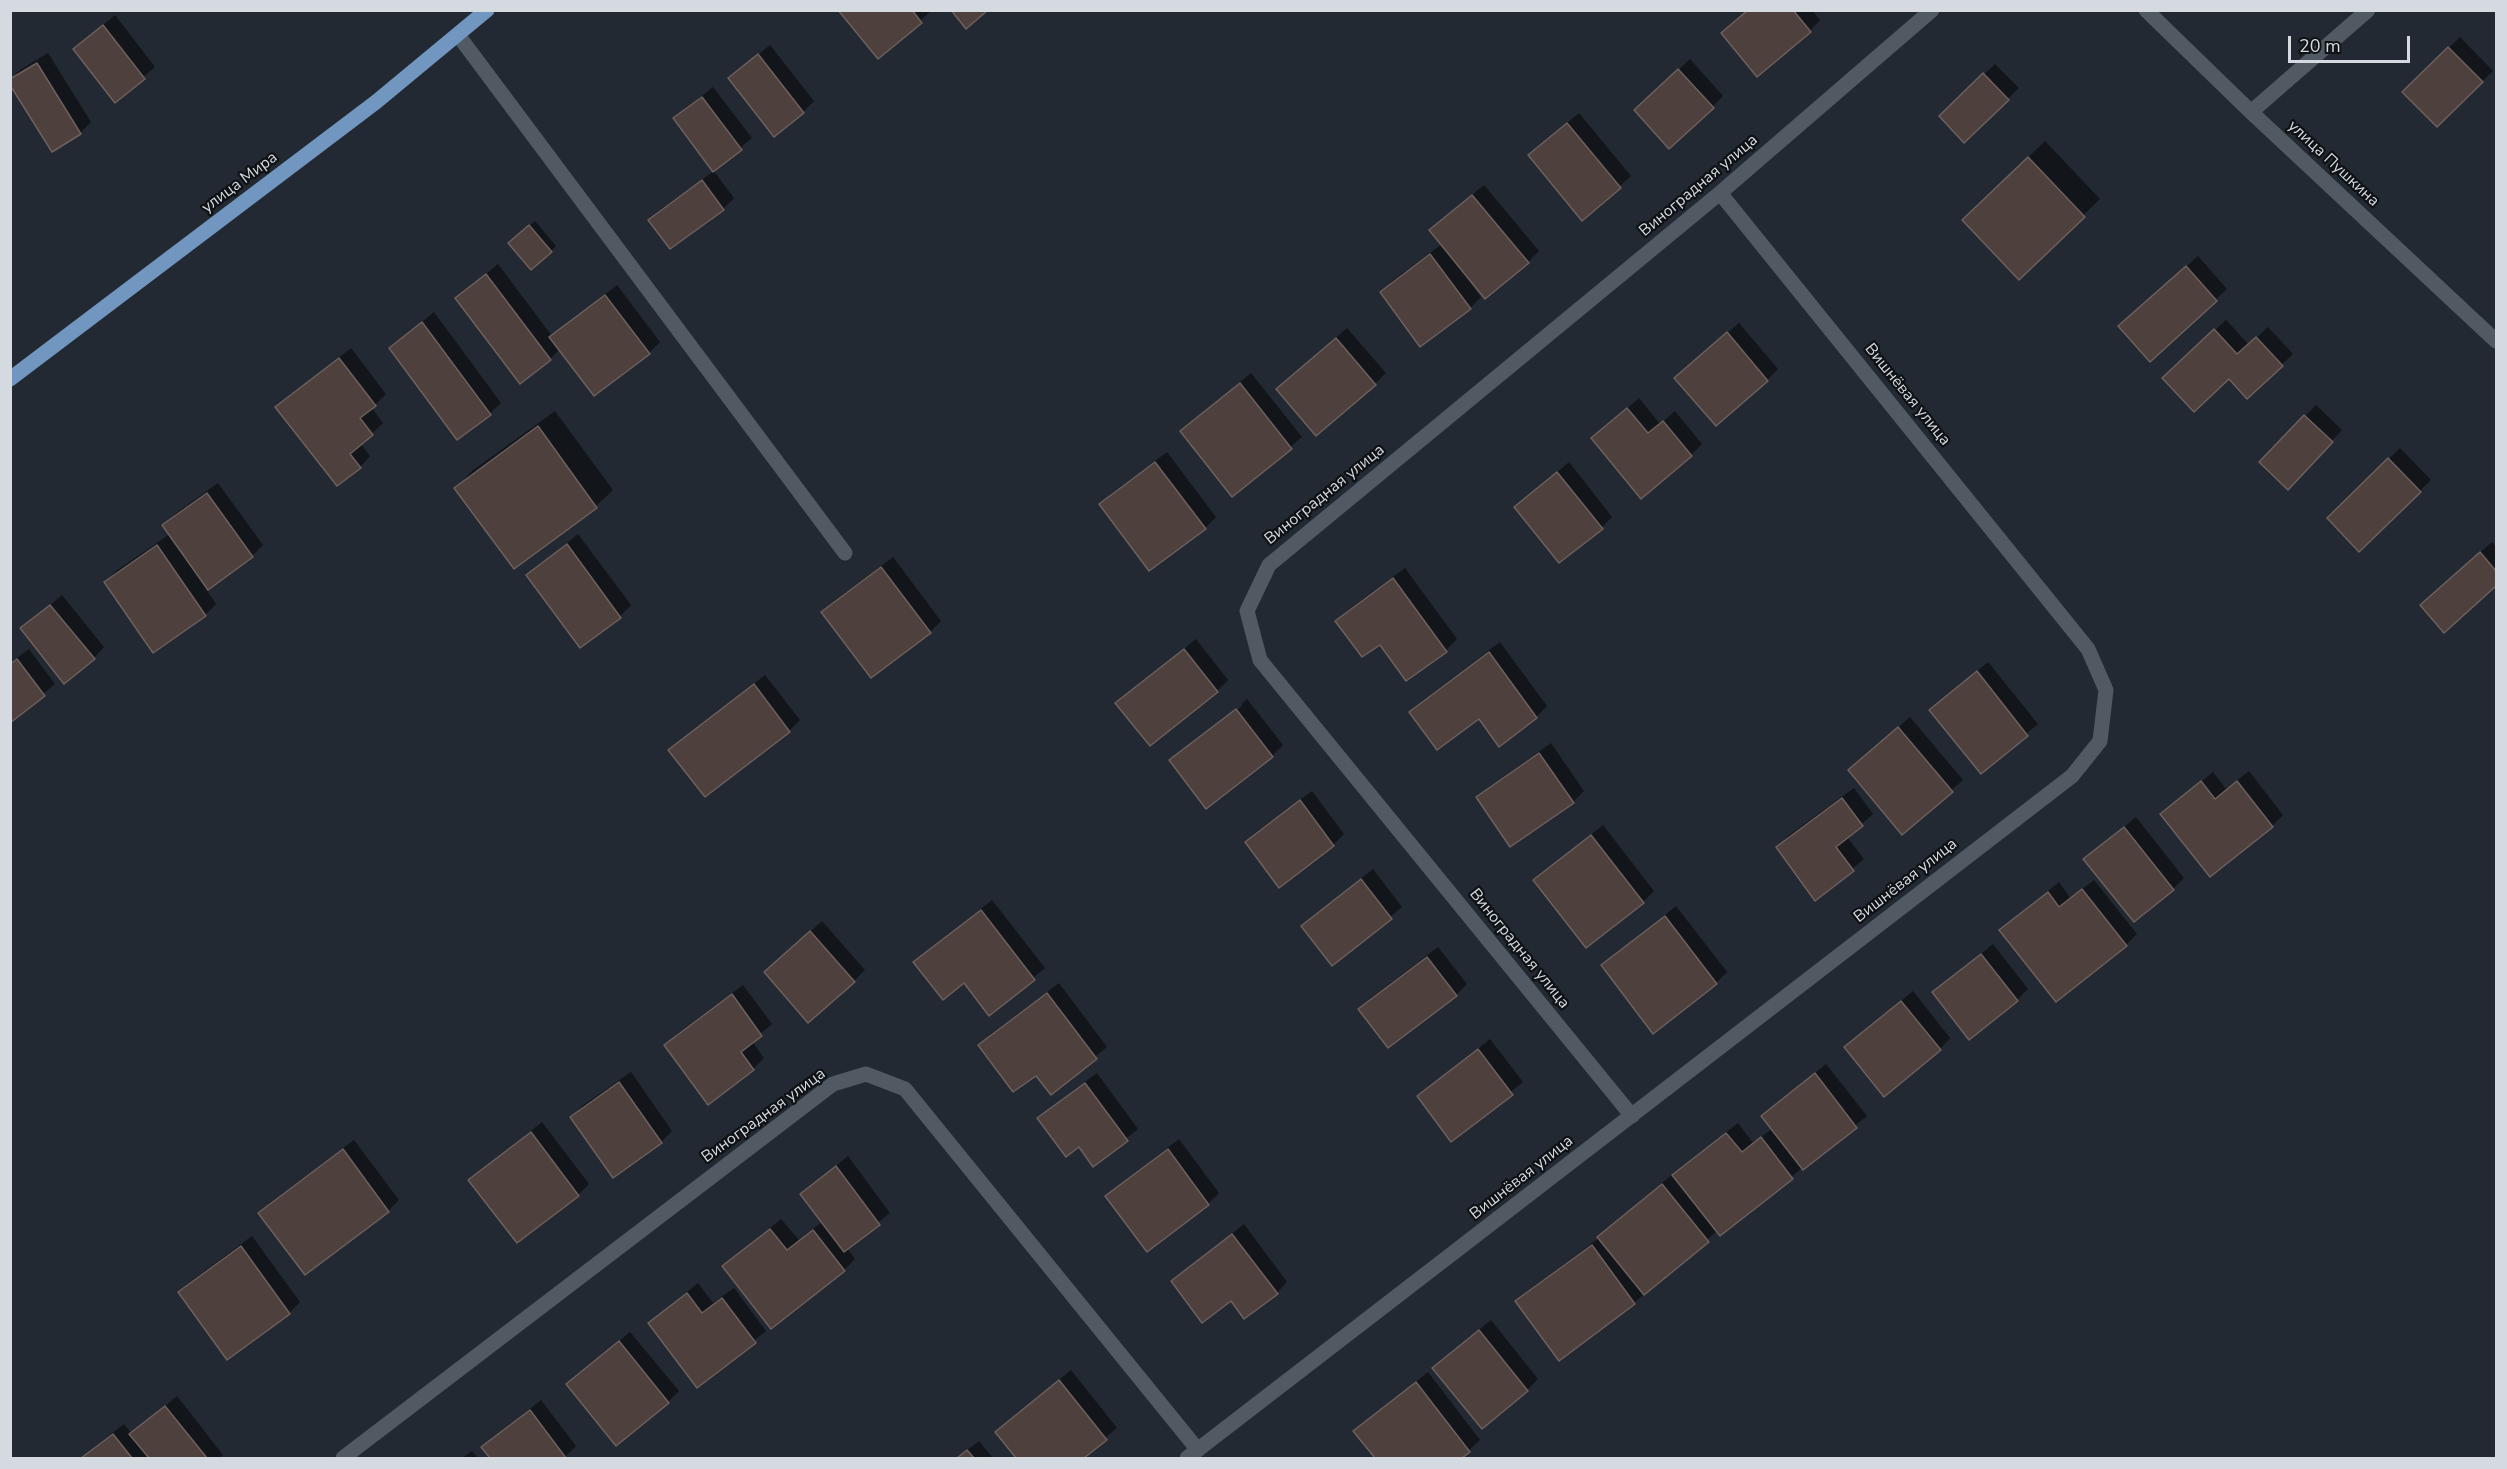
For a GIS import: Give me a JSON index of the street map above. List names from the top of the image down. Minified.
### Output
{"streets":{"main road":["улица Мира"],"street":["улица Пушкина","Виноградная улица","Вишнёвая улица"]},"crossings":[["Виноградная улица","Вишнёвая улица"]],"scale_bar":"20 m"}
